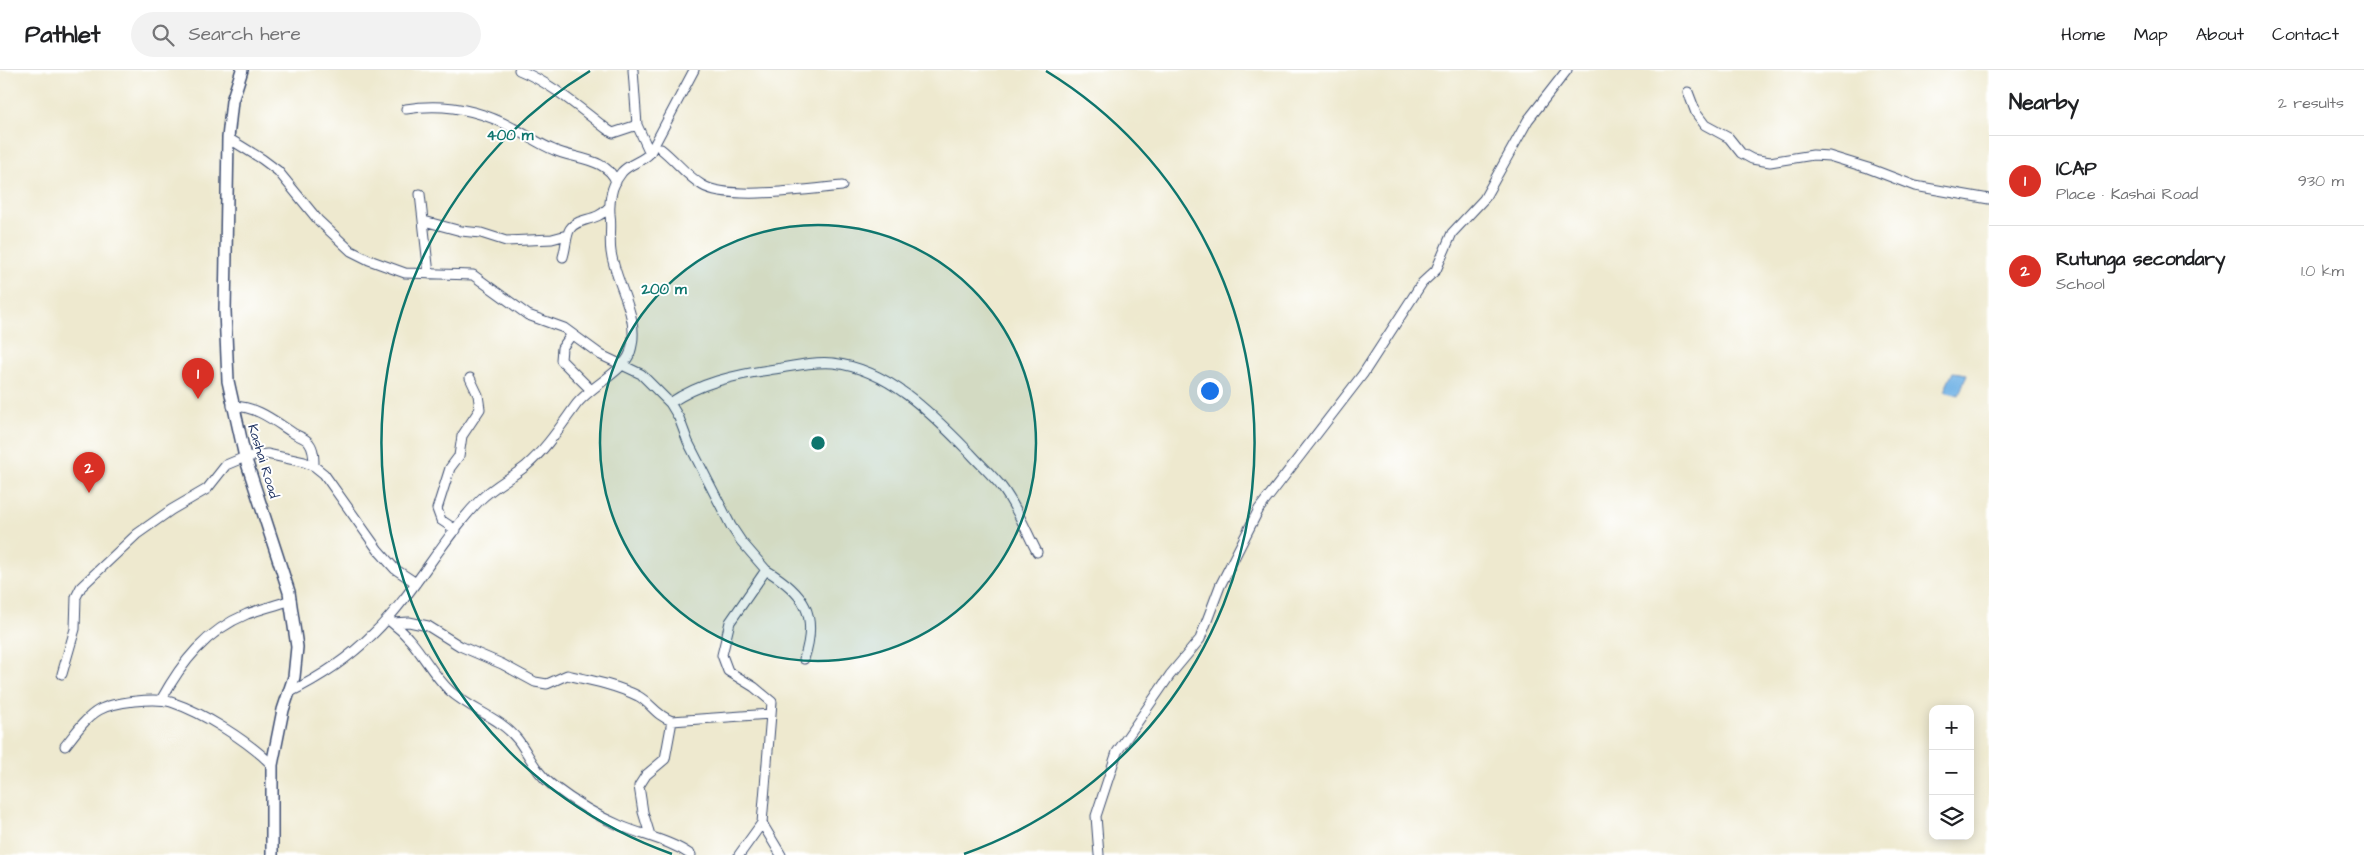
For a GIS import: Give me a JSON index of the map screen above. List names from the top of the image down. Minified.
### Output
{"streets":{"street":["Kashai Road"]},"page":{"header":"Pathlet","search":"Search here","nav":["Home","Map","About","Contact"],"heading":["Nearby","2 results"],"list":[{"mark":"1","name":"ICAP","note":"Place · Kashai Road","value":"930 m"},{"mark":"2","name":"Rutunga secondary","note":"School","value":"1.0 km"}],"pins":["1","2"],"map_buttons":["+","−"]},"rings":["400 m","200 m"]}
